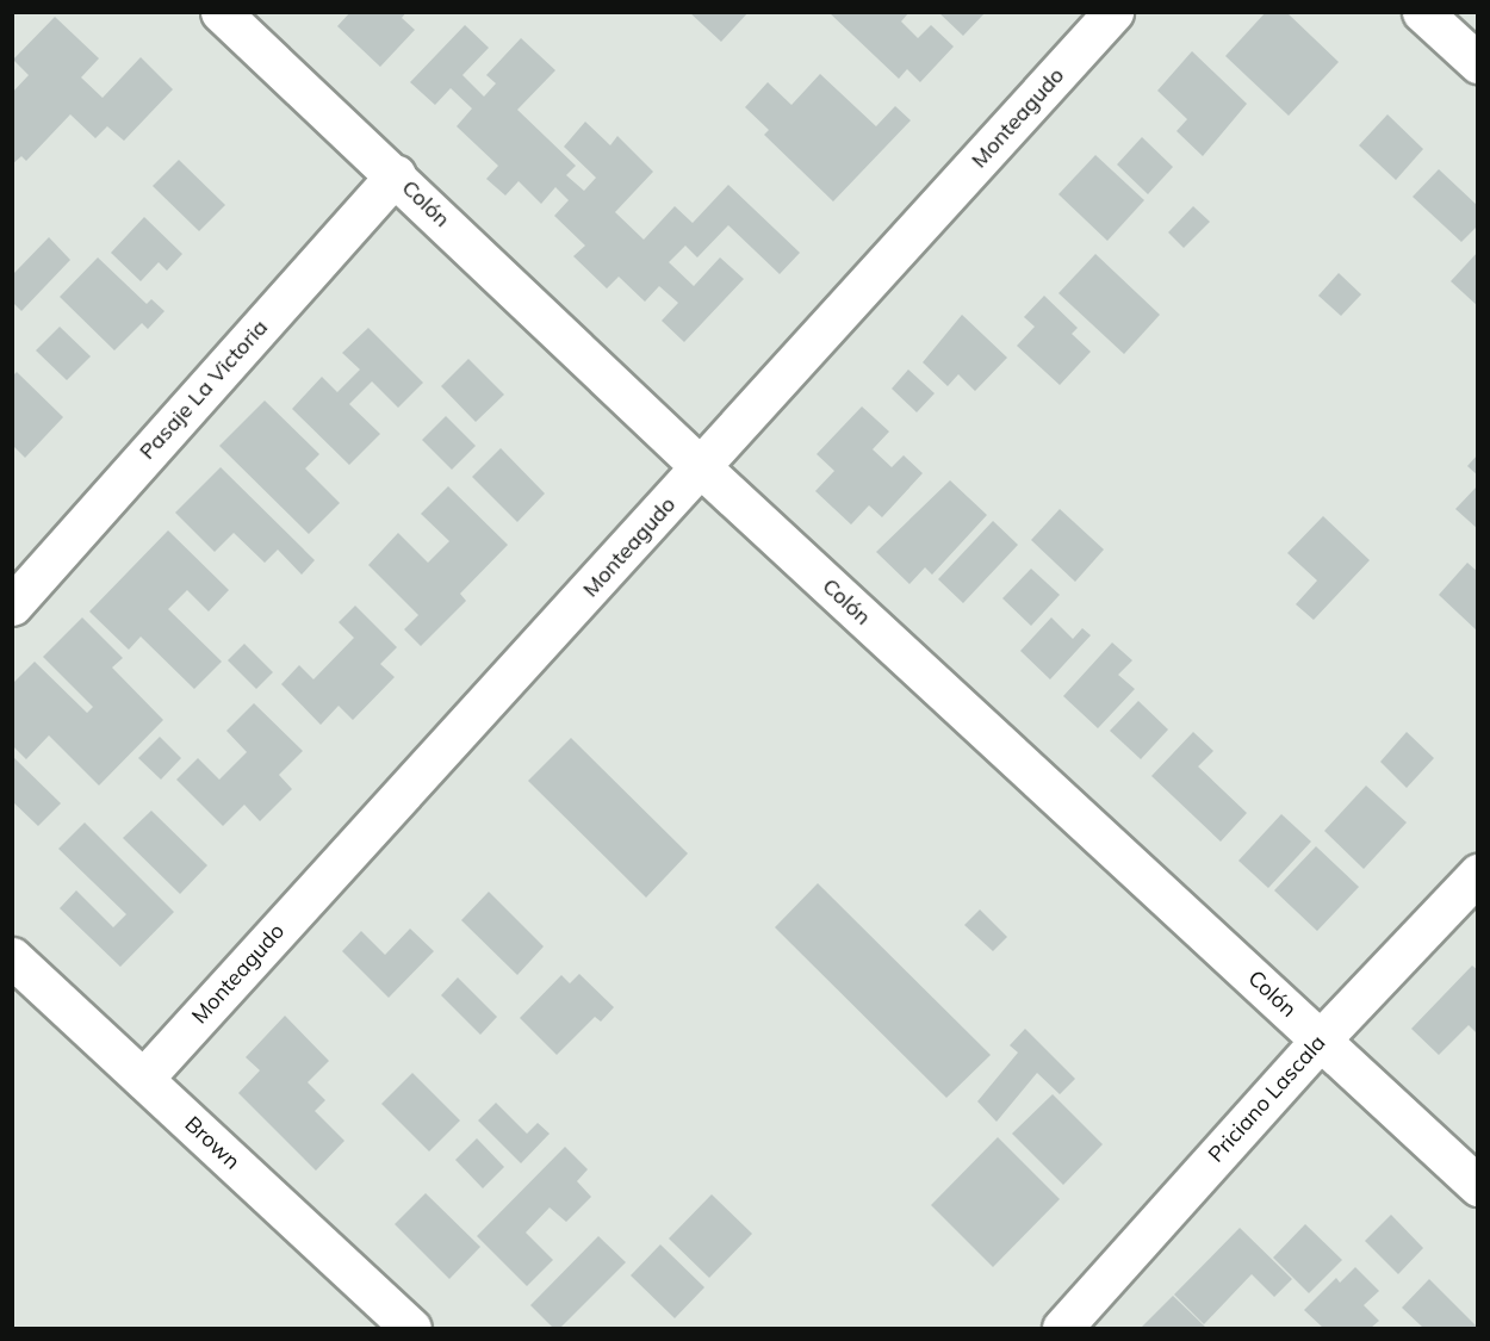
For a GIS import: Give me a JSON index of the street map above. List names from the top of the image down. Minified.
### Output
{"streets":{"street":["Monteagudo","Colón","Pasaje La Victoria","Priciano Lascala","Brown"]},"crossings":[["Monteagudo","Colón"],["Monteagudo","Brown"],["Colón","Pasaje La Victoria"],["Colón","Priciano Lascala"]]}
